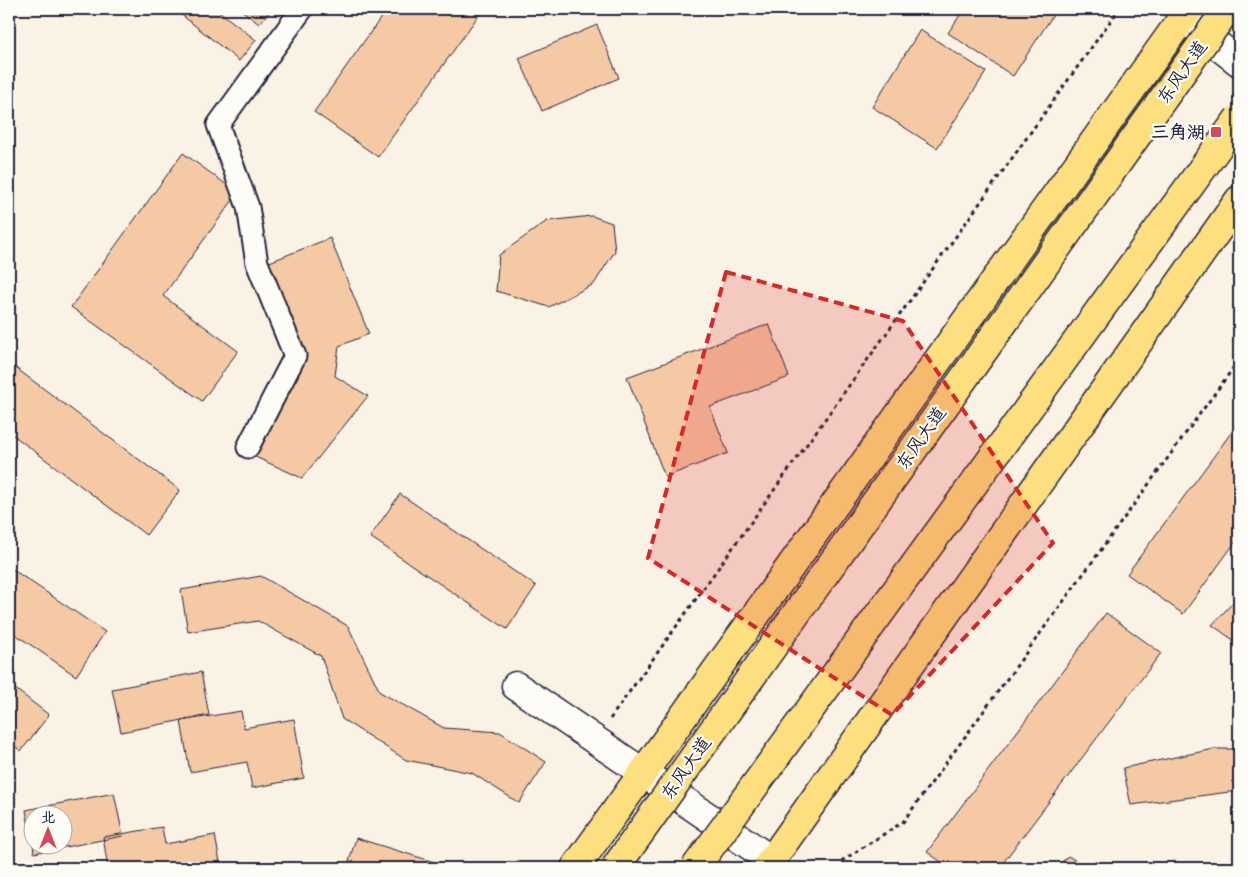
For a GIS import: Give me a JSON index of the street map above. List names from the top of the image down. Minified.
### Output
{"streets":{"main road":["东风大道"]},"places":{"transit":["三角湖"]},"north":"top"}
